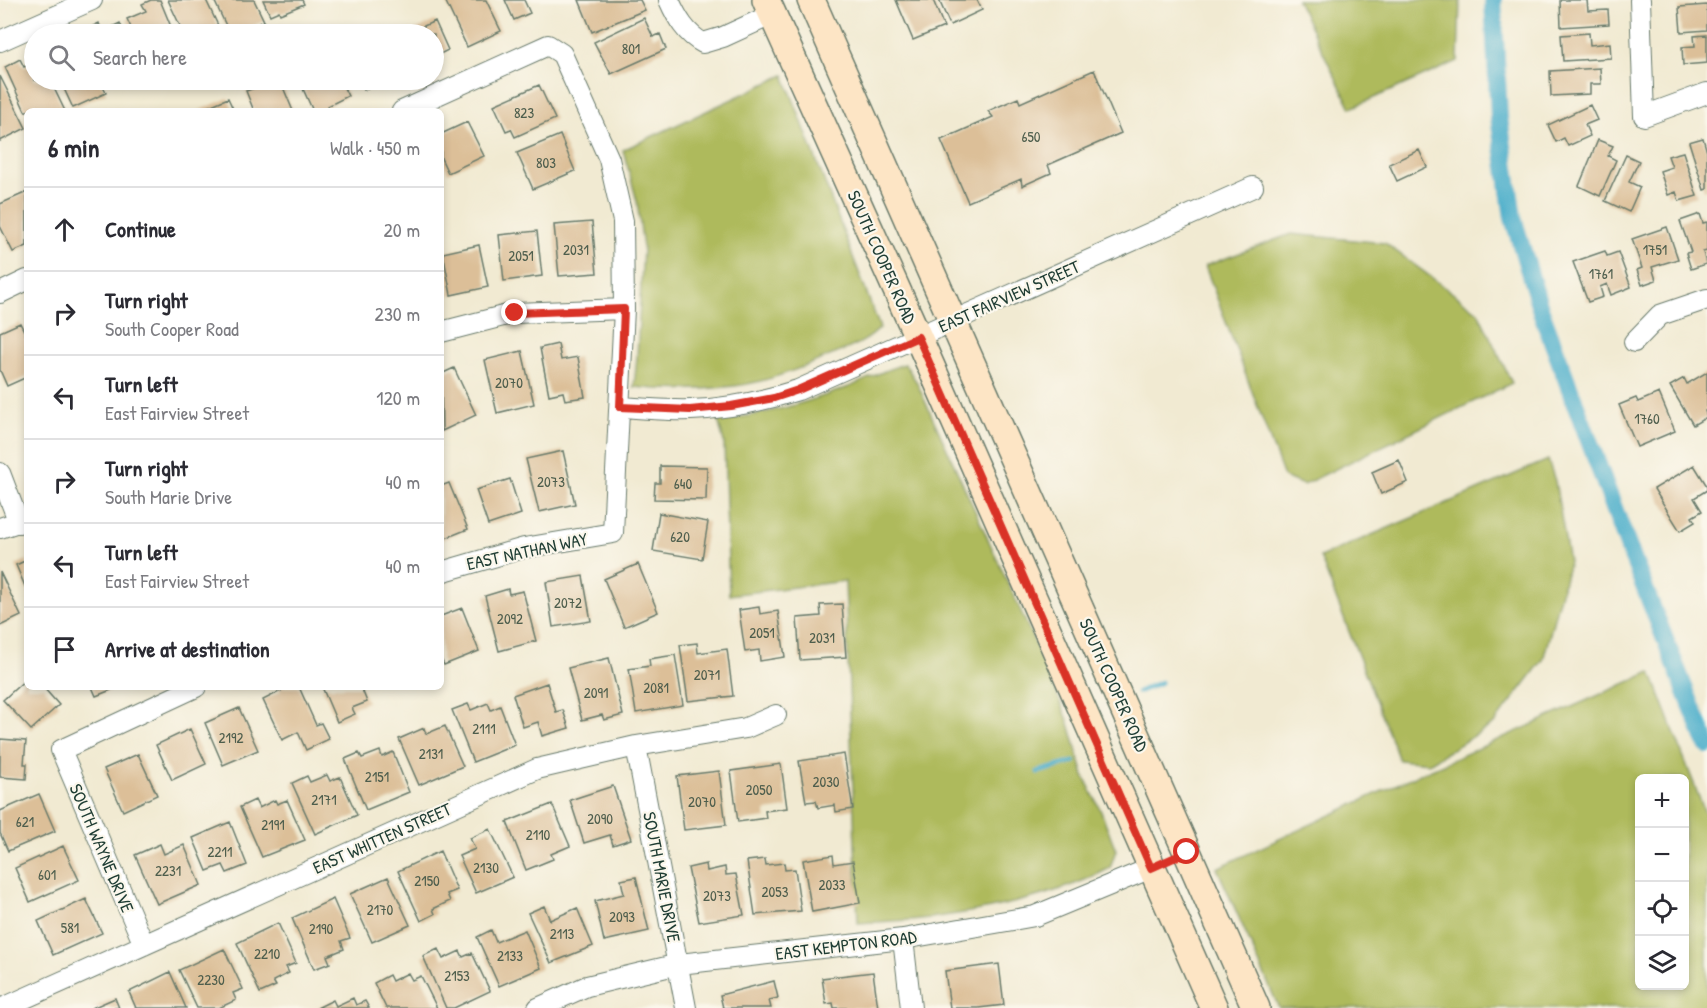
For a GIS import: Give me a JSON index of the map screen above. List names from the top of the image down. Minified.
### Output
{"streets":{"main road":["SOUTH COOPER ROAD"],"street":["EAST FAIRVIEW STREET","EAST NATHAN WAY","EAST WHITTEN STREET","SOUTH WAYNE DRIVE","SOUTH MARIE DRIVE","EAST KEMPTON ROAD"]},"crossings":[["SOUTH COOPER ROAD","EAST FAIRVIEW STREET"],["SOUTH COOPER ROAD","EAST KEMPTON ROAD"],["EAST FAIRVIEW STREET","EAST NATHAN WAY"],["EAST WHITTEN STREET","SOUTH WAYNE DRIVE"],["EAST WHITTEN STREET","SOUTH MARIE DRIVE"],["SOUTH MARIE DRIVE","EAST KEMPTON ROAD"]],"house_numbers":["801","823","650","803","2031","1751","2051","1761","2070","1760","2073","640","620","2072","2092","2051","2031","2071","2081","2091","2111","2192","2131","2151","2030","2050","2171","2070","2090","621","2191","2110","2211","2130","2231","601","2150","2033","2053","2073","2170","2093","581","2190","2113","2210","2133","2153","2230"],"page":{"search":"Search here","heading":["6 min","Walk · 450 m"],"list":[["Continue","20 m"],["Turn right","South Cooper Road","230 m"],["Turn left","East Fairview Street","120 m"],["Turn right","South Marie Drive","40 m"],["Turn left","East Fairview Street","40 m"],"Arrive at destination"],"map_buttons":["+","−"]}}
